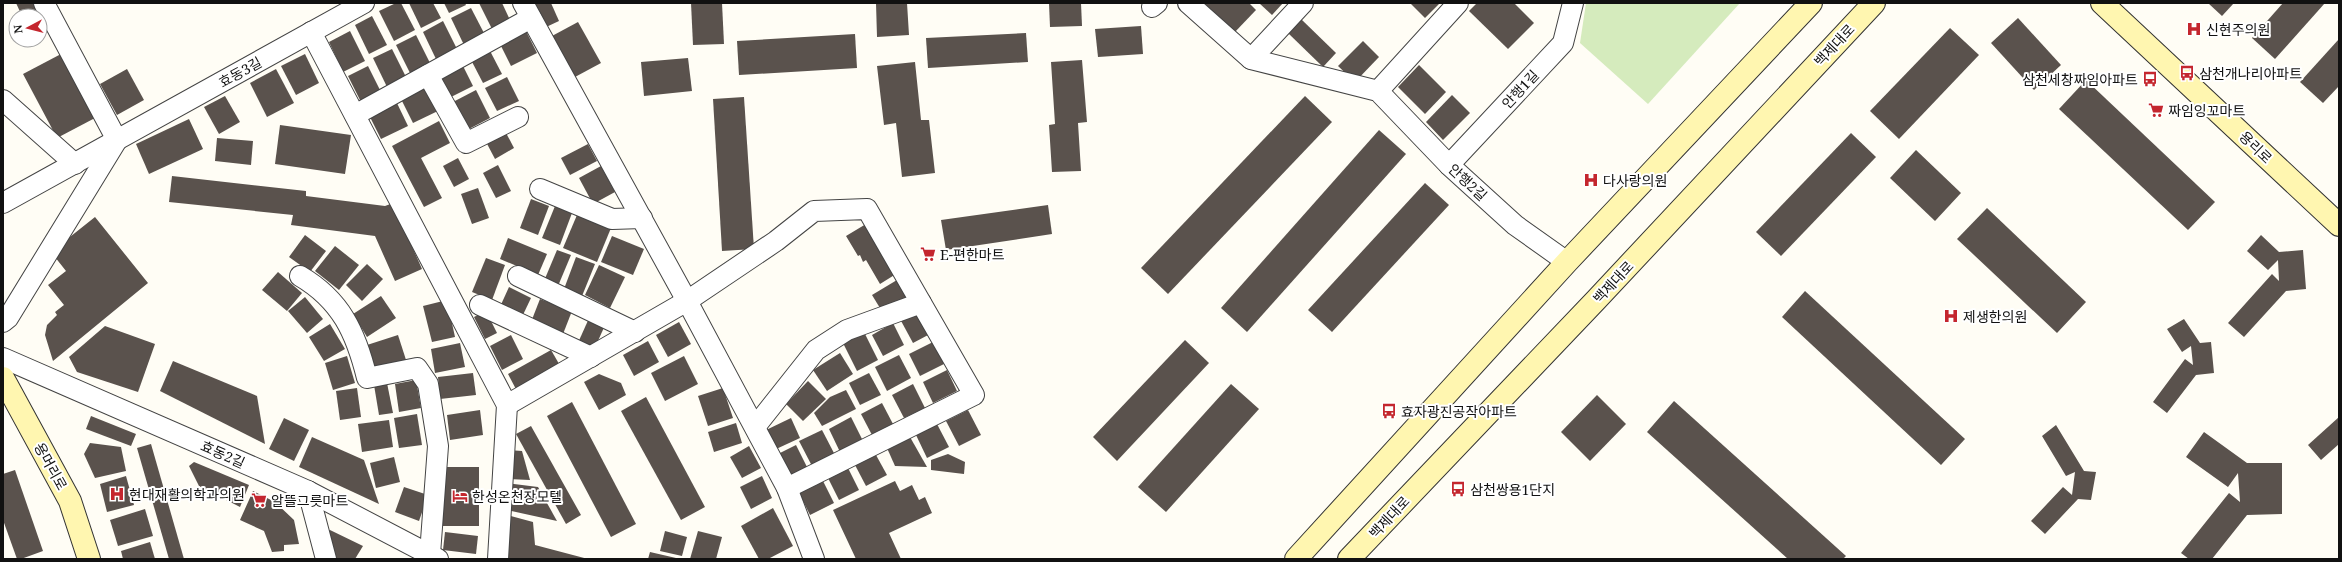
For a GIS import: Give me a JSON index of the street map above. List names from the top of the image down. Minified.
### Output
{"streets":{"street":["백제대로","효동3길","안행1길","용리로","안행2길","효동2길","용머리로"]},"crossings":[["안행1길","안행2길"]],"places":{"hospital":["신현주의원","다사랑의원","제생한의원","현대재활의학과의원"],"bus stop":["삼천개나리아파트","삼천세창짜임아파트","효자광진공작아파트","삼천쌍용1단지"],"supermarket":["짜임잉꼬마트","E-편한마트","알뜰그릇마트"],"hotel":["한성온천장모텔"]},"north":"left"}
